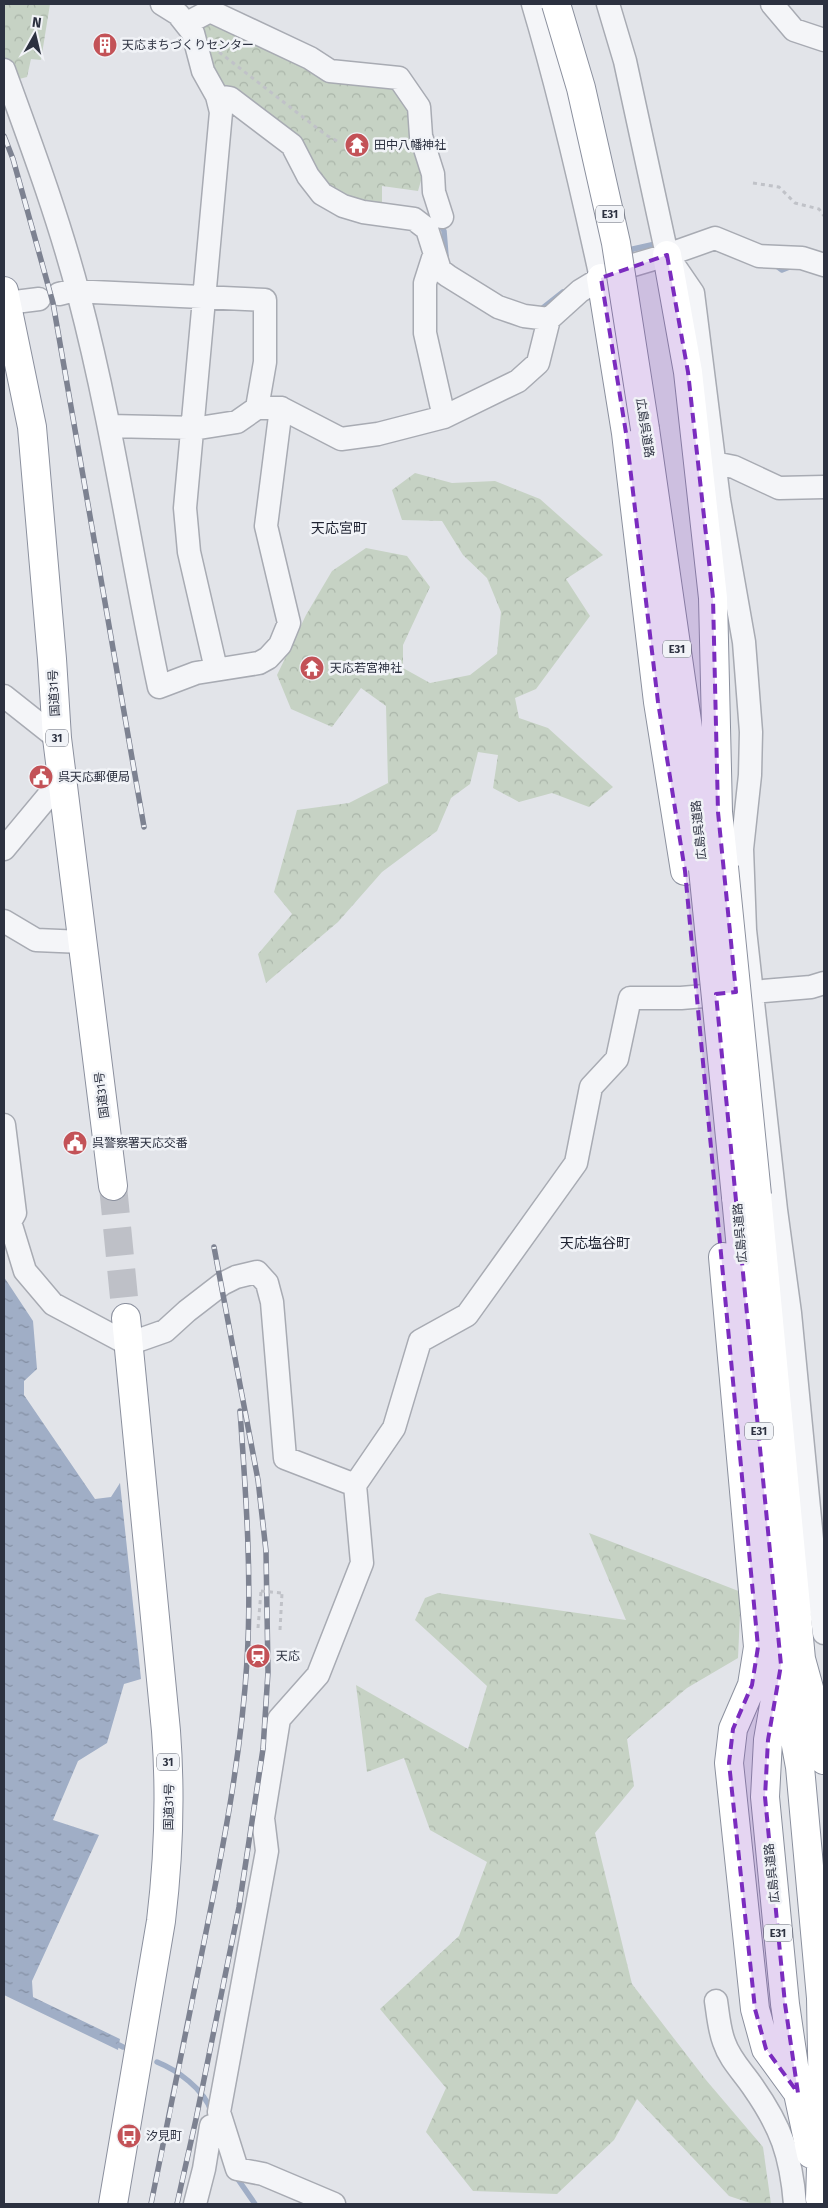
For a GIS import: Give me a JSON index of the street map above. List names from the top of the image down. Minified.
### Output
{"streets":{"highway":["E31","広島呉道路","国道31号","31"]},"districts":["天応宮町","天応塩谷町"],"places":{"building":["天応まちづくりセンター"],"temple":["田中八幡神社","天応若宮神社"],"public building":["呉天応郵便局","呉警察署天応交番"],"station":["天応"],"bus stop":["汐見町"]},"north":"top"}
